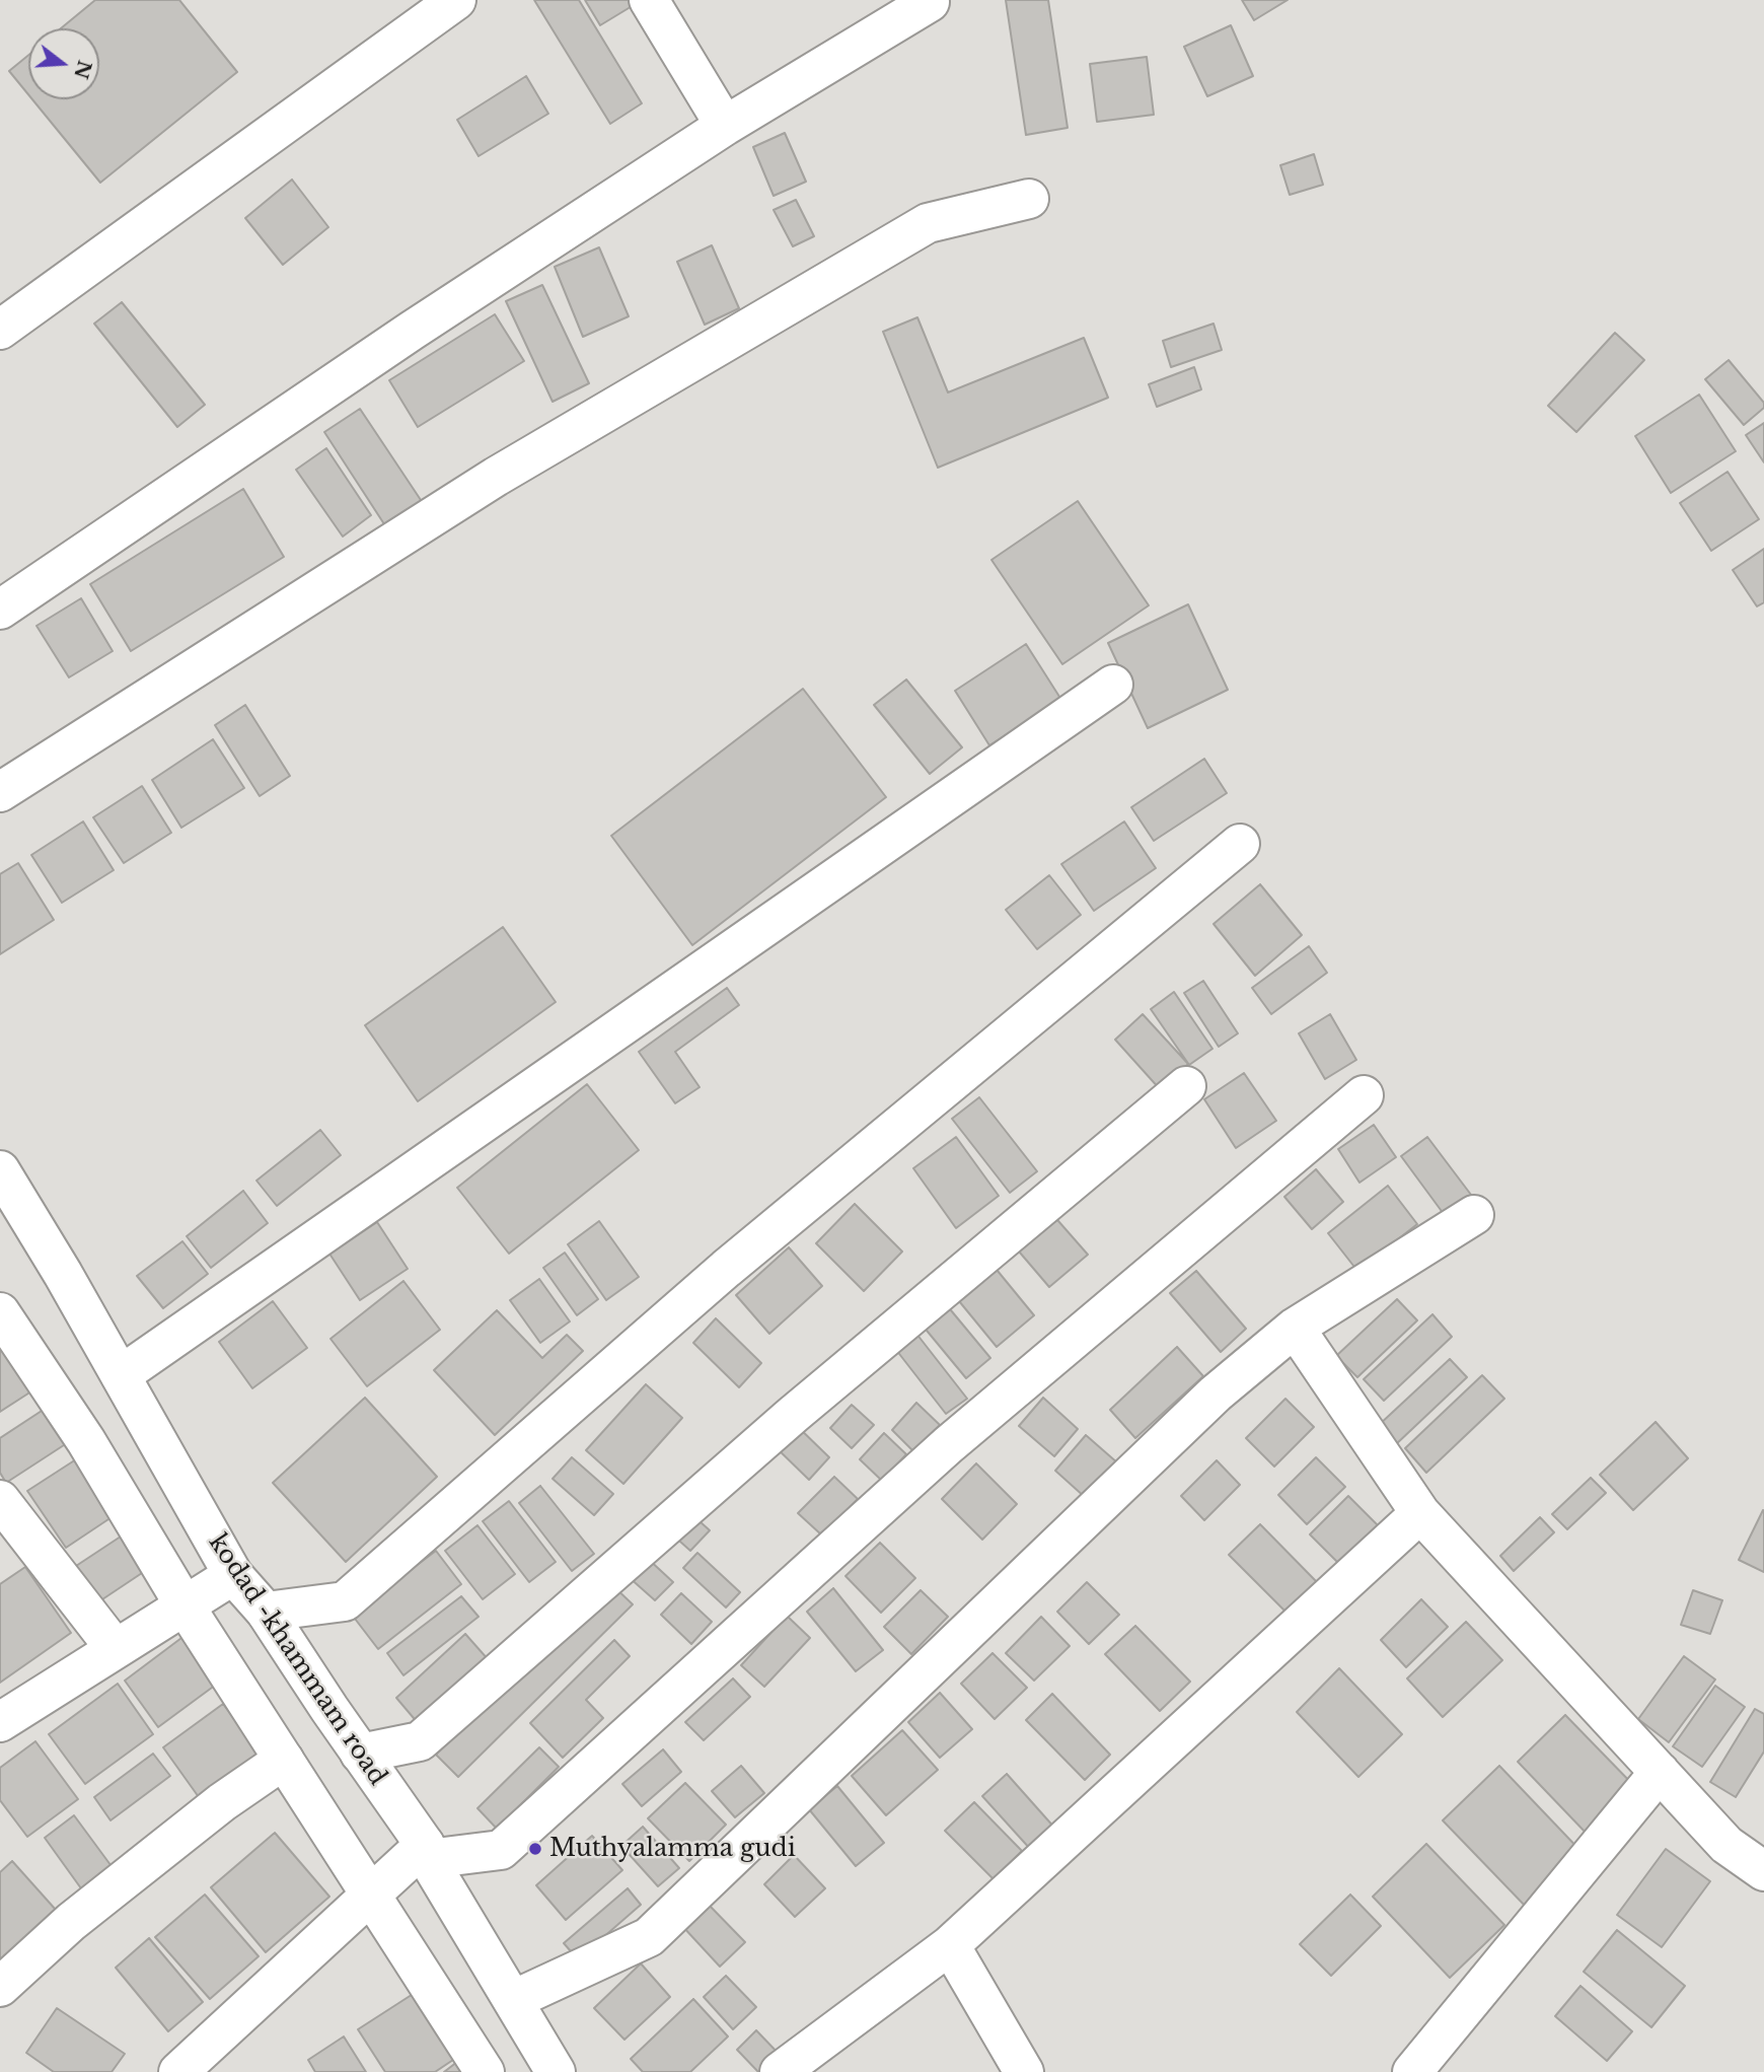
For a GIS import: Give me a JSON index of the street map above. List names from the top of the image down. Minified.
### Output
{"streets":{"street":["kodad -khammam road"]},"places":["Muthyalamma gudi"],"north":"right"}
